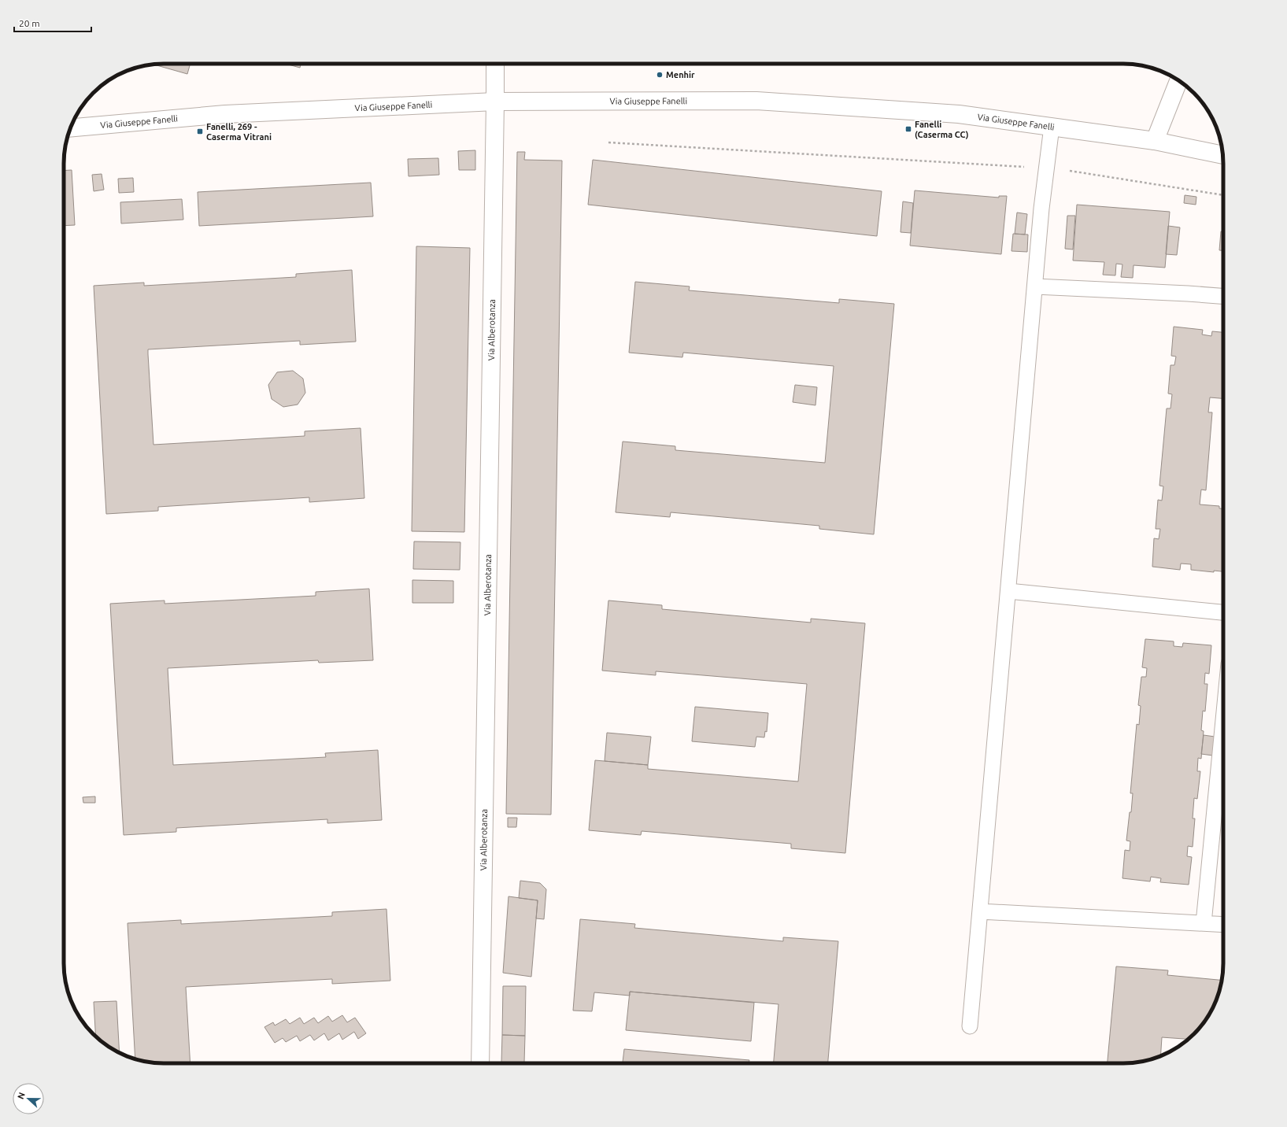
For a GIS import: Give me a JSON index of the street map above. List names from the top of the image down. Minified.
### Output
{"streets":{"street":["Via Giuseppe Fanelli","Via Alberotanza"]},"crossings":[["Via Giuseppe Fanelli","Via Alberotanza"]],"places":{"other":["Menhir"],"transit":["Fanelli (Caserma CC)","Fanelli, 269 - Caserma Vitrani"]},"scale_bar":"20 m","north":"left"}
